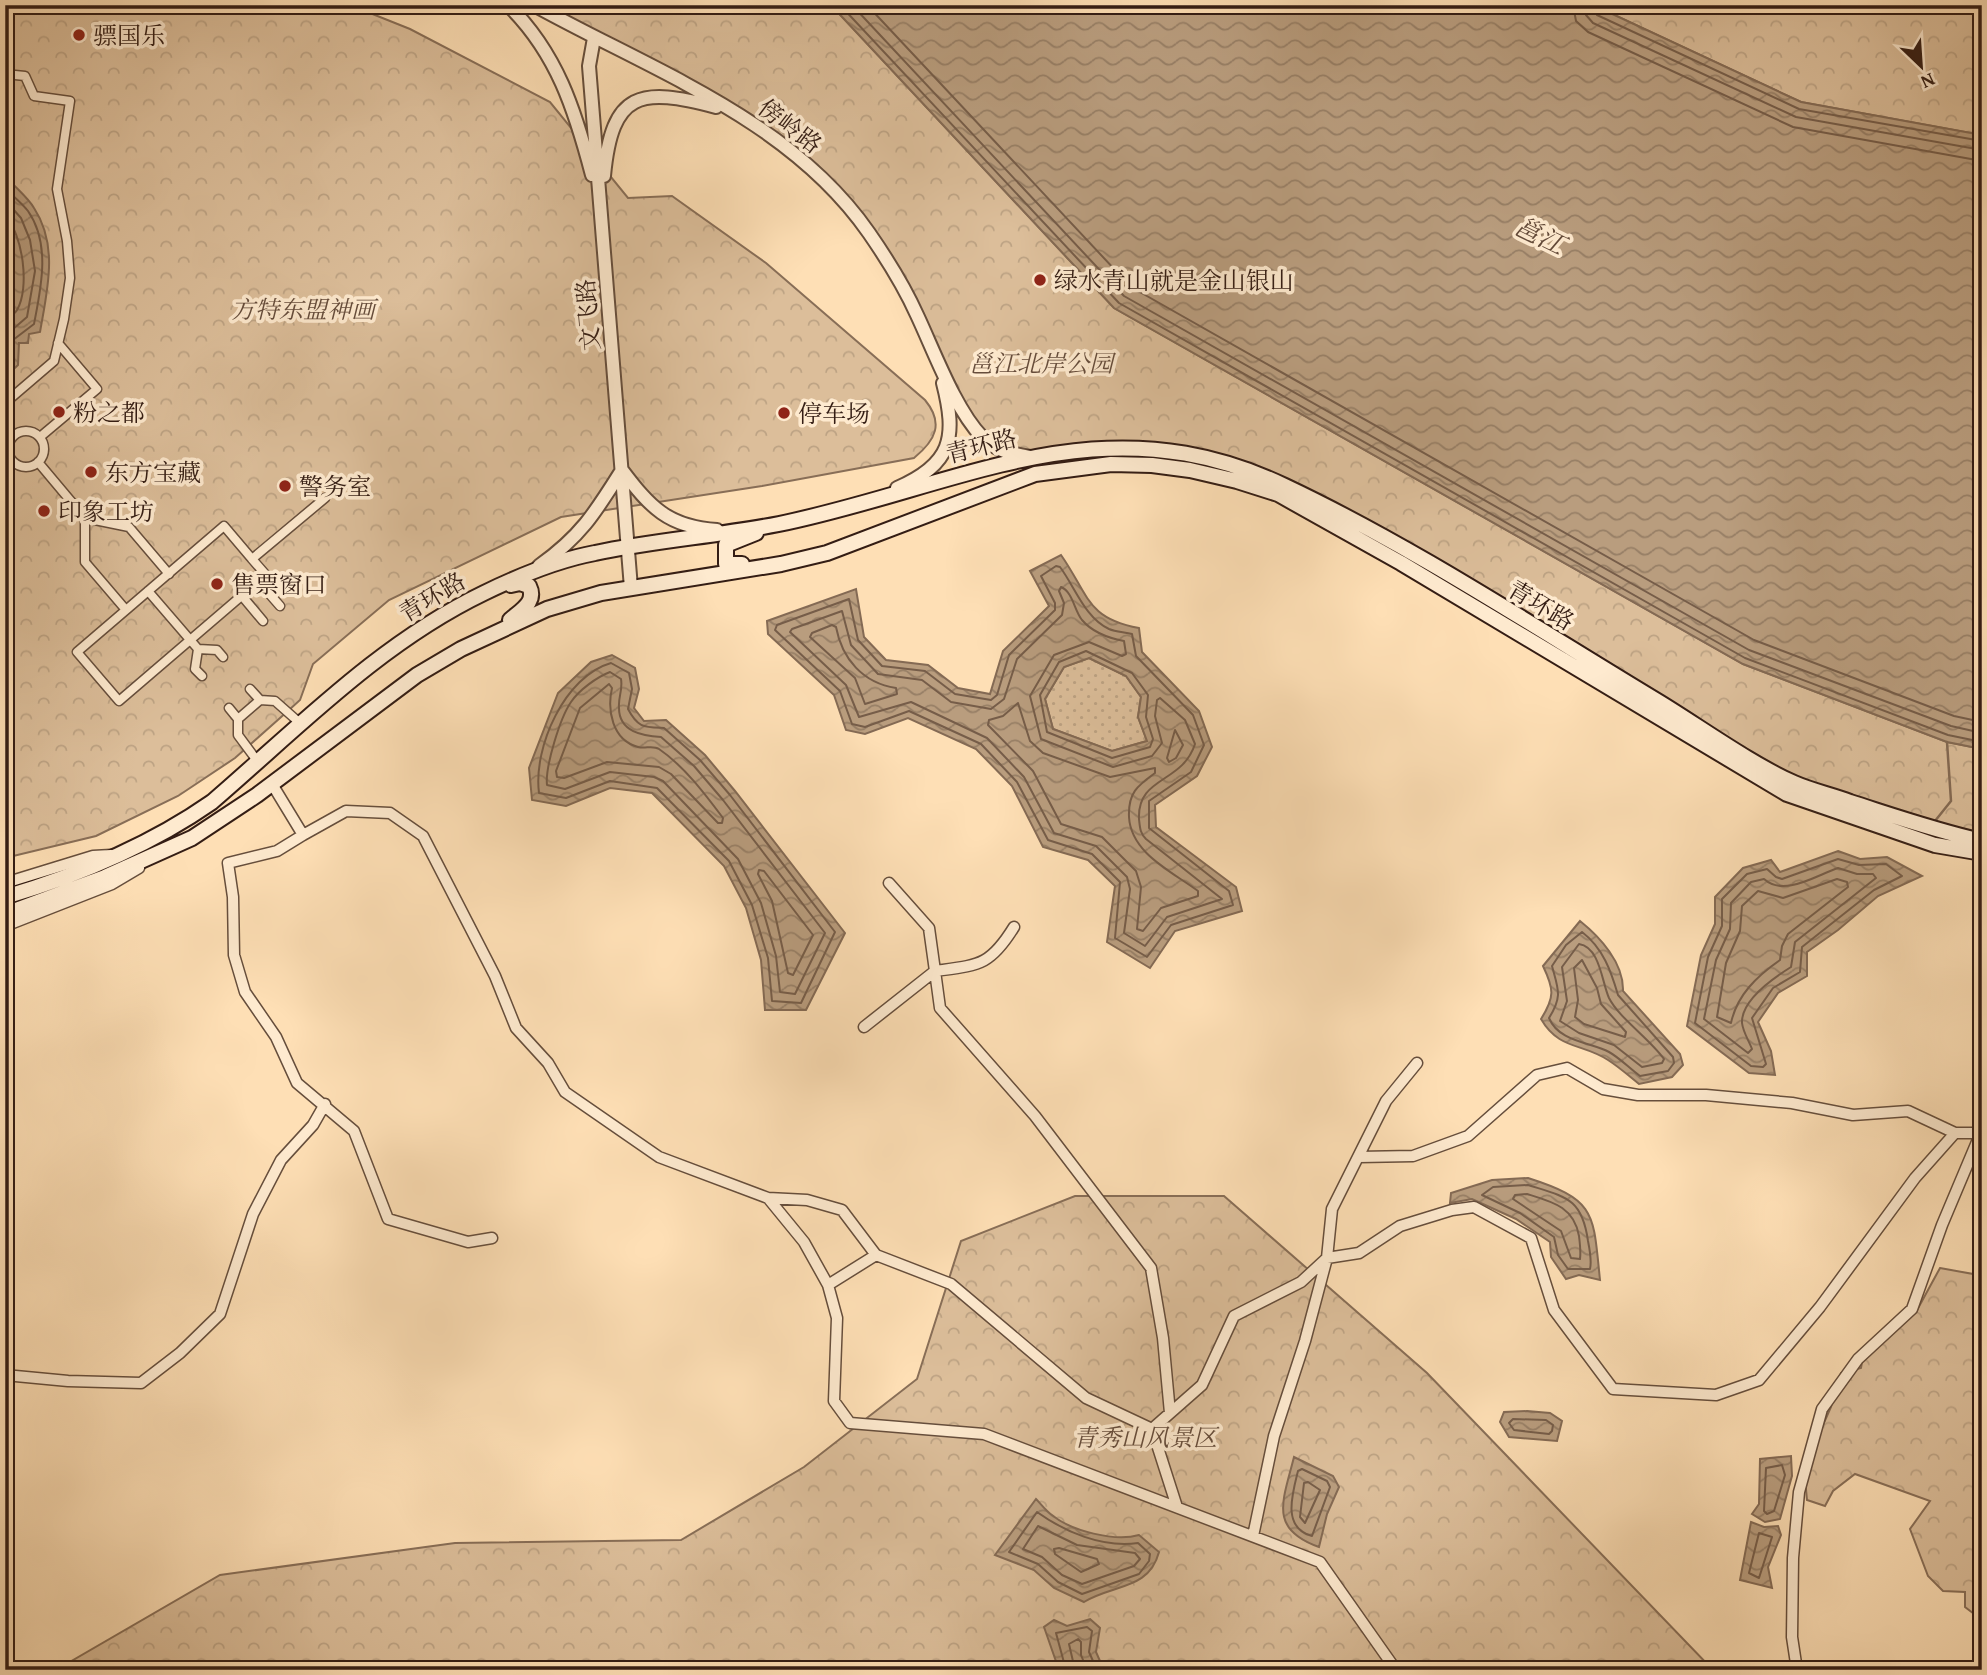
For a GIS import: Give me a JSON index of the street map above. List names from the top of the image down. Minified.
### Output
{"streets":{"main road":["青环路"],"street":["傍岭路","文飞路"]},"crossings":[["傍岭路","文飞路"],["文飞路","青环路"]],"water":["邕江"],"parks":["方特东盟神画","邕江北岸公园","青秀山风景区"],"places":["骠国乐","绿水青山就是金山银山","粉之都","停车场","东方宝藏","警务室","印象工坊","售票窗口"],"north":"bottom right"}
